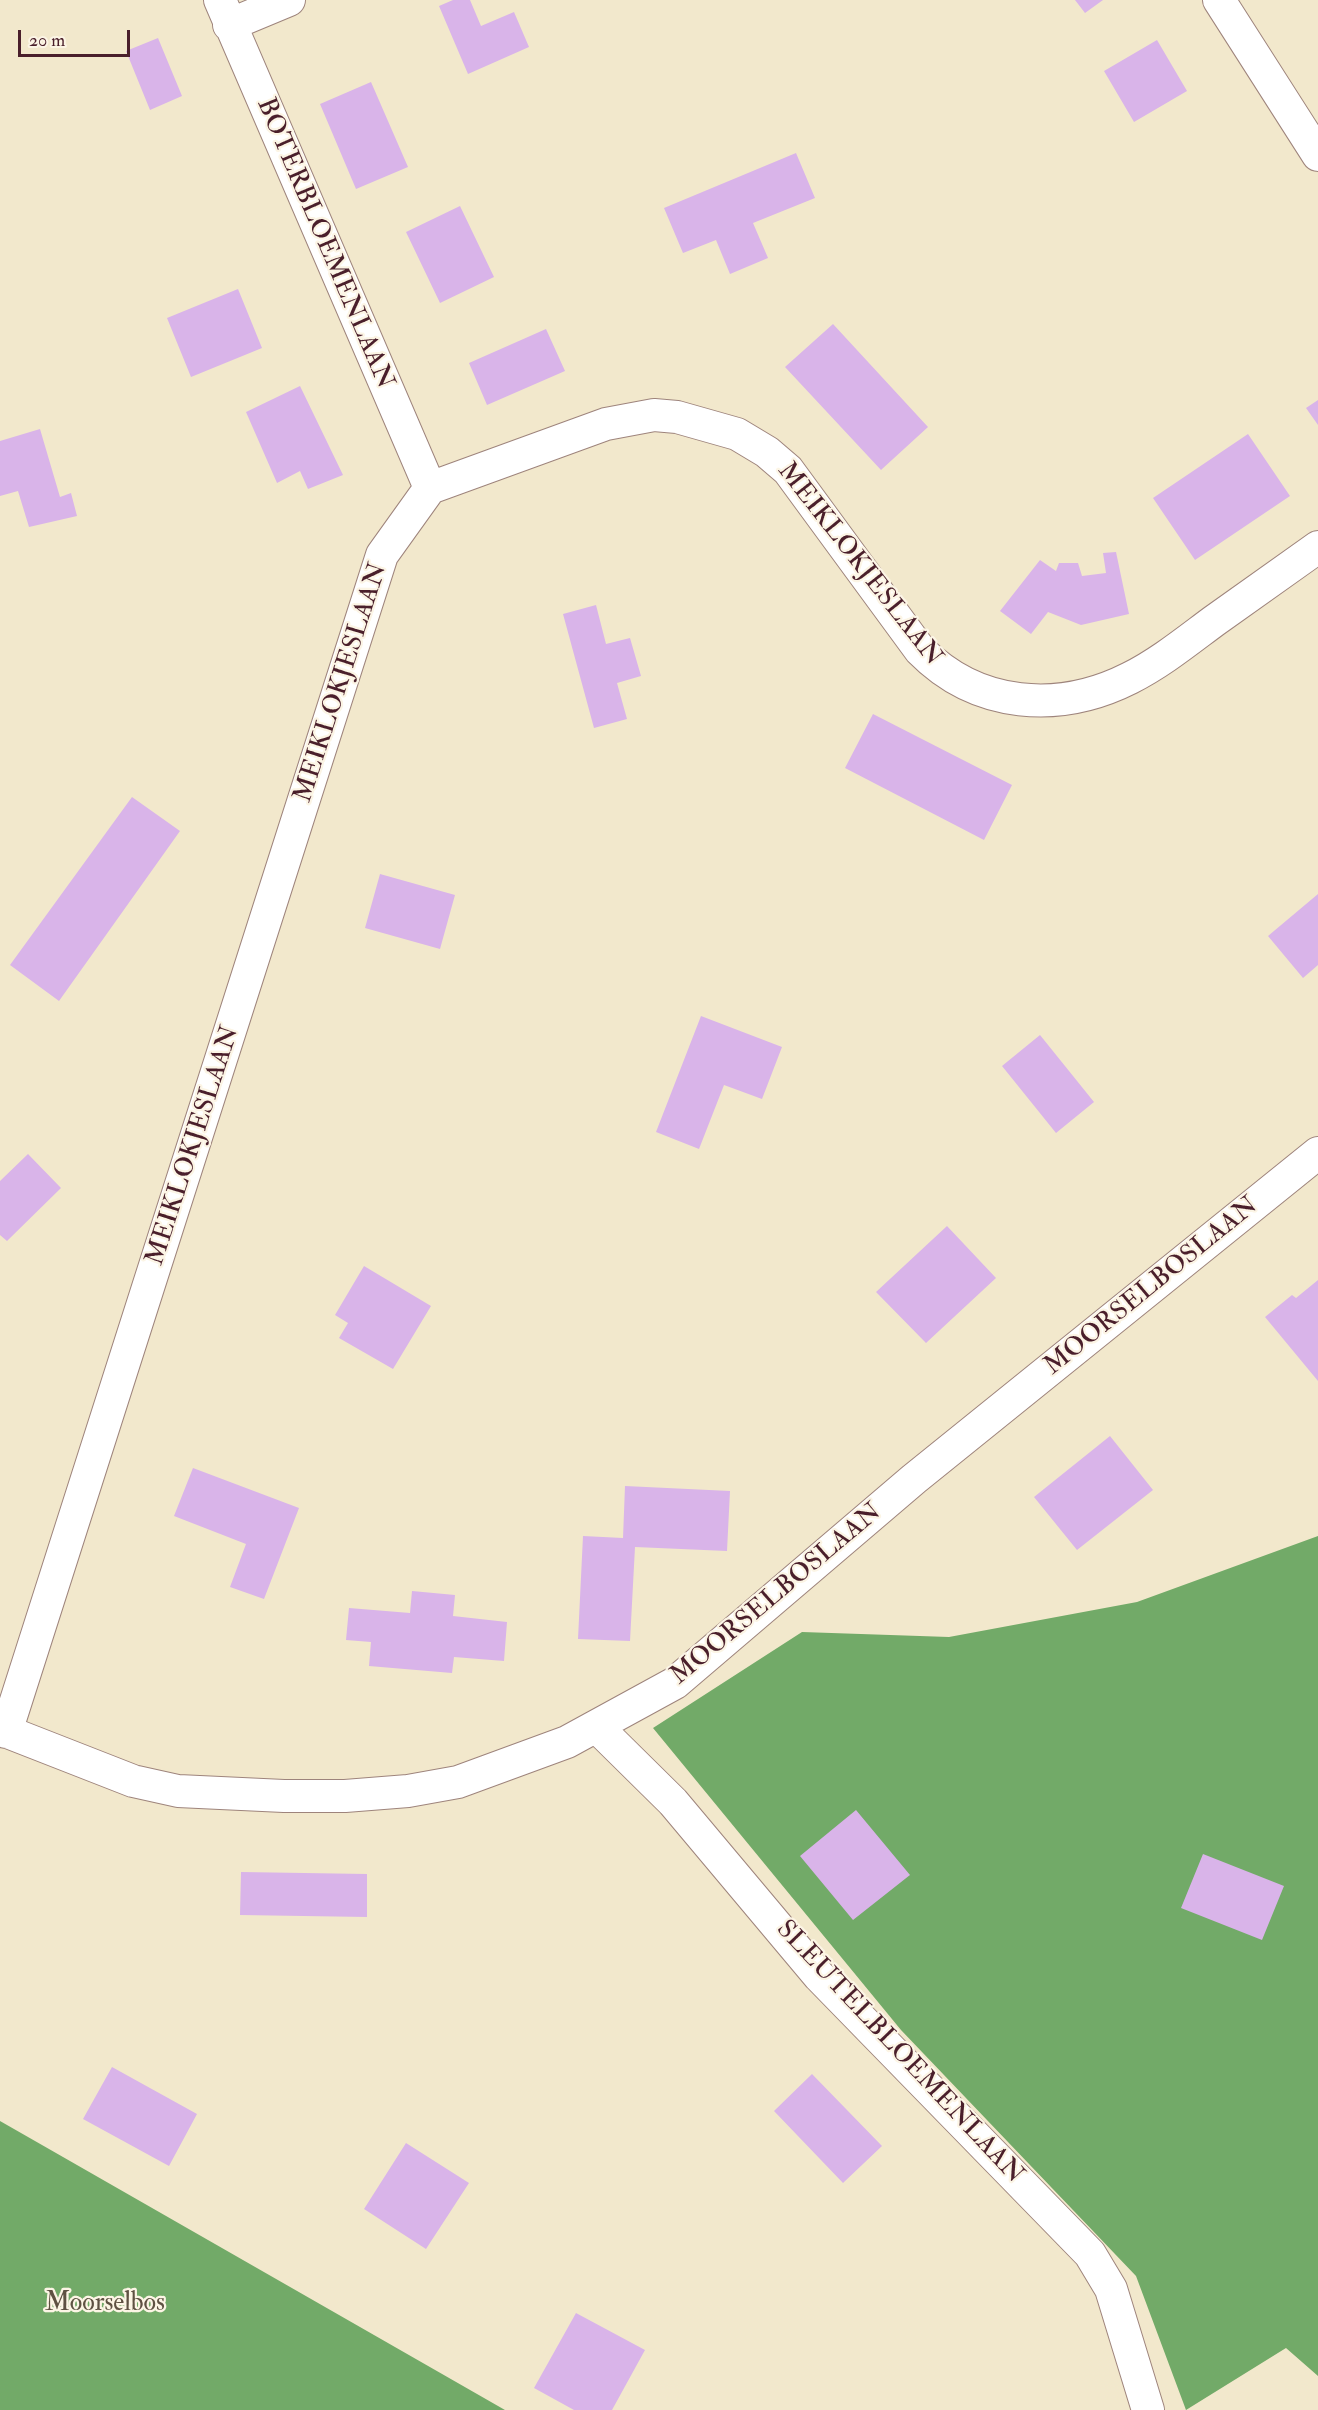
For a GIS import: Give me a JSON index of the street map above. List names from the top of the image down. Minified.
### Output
{"streets":{"street":["BOTERBLOEMENLAAN","MEIKLOKJESLAAN","MOORSELBOSLAAN","SLEUTELBLOEMENLAAN"]},"crossings":[["BOTERBLOEMENLAAN","MEIKLOKJESLAAN"],["MEIKLOKJESLAAN","MOORSELBOSLAAN"],["MOORSELBOSLAAN","SLEUTELBLOEMENLAAN"]],"parks":["Moorselbos"],"scale_bar":"20 m"}
